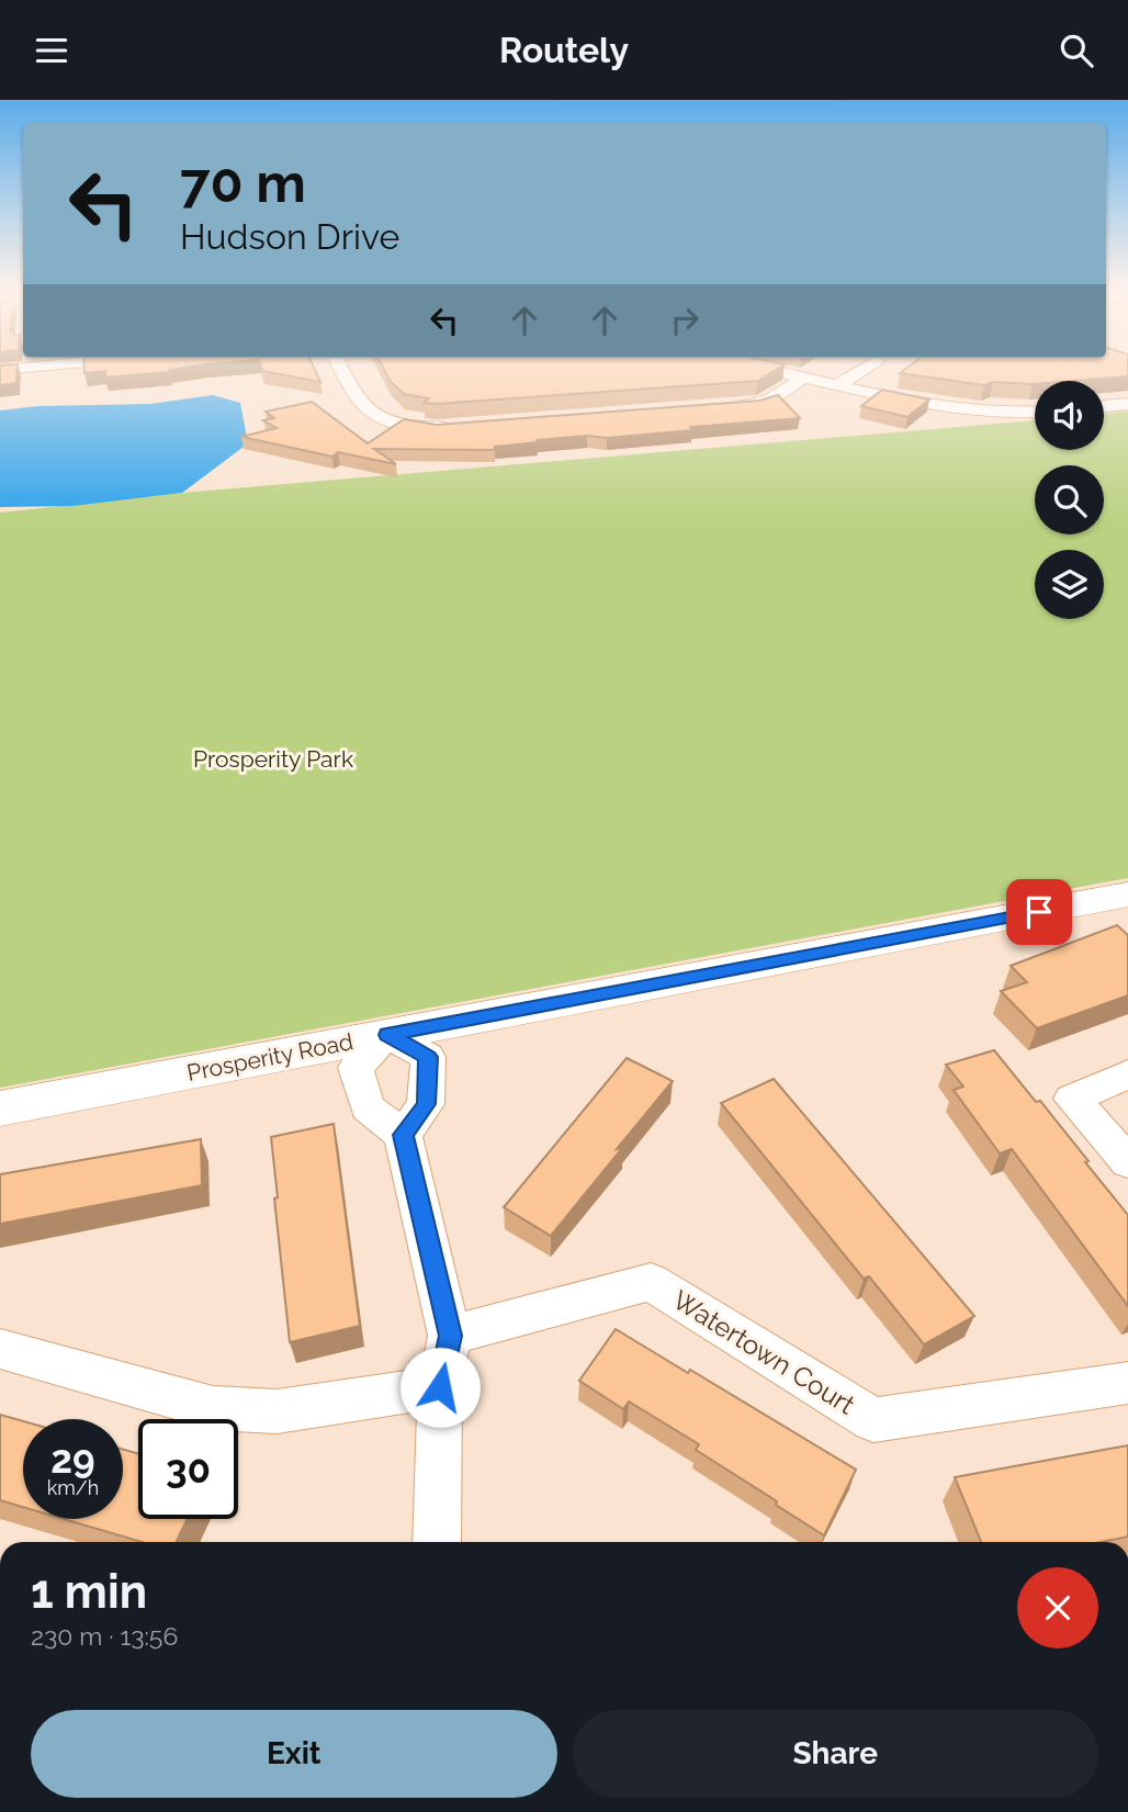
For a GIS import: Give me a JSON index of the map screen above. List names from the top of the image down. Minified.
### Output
{"streets":{"street":["Prosperity Road","Watertown Court"]},"parks":["Prosperity Park"],"page":{"header":"Routely","turn":["70 m","Hudson Drive"],"speed":"29 km/h","limit":"30","heading":["1 min","230 m · 13:56"],"buttons":["Exit","Share"]}}
